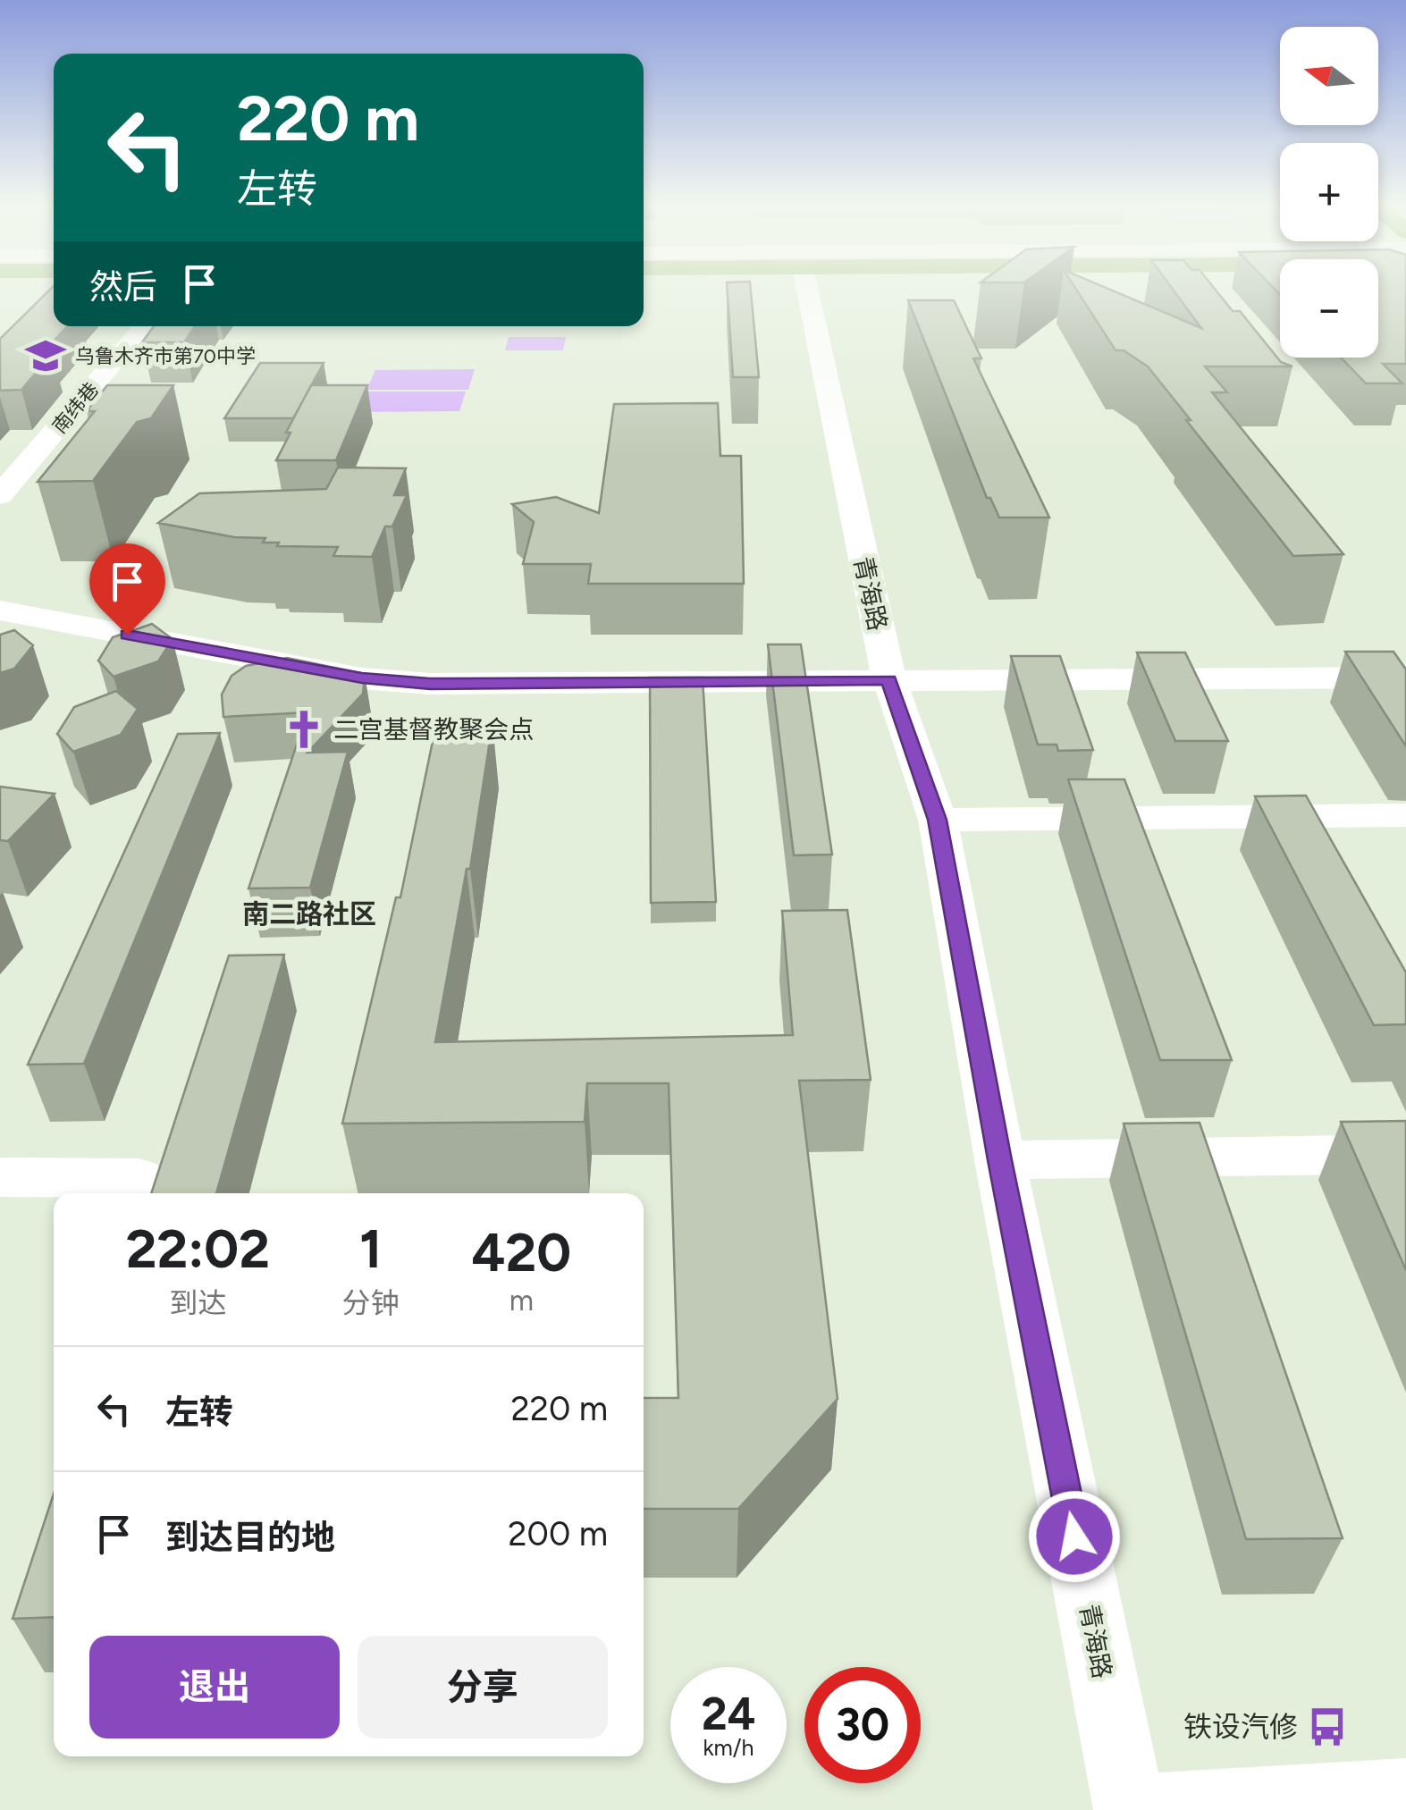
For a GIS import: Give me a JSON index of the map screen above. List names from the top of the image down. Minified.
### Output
{"streets":{"street":["南纬巷","青海路"]},"districts":["南二路社区"],"places":{"school or university":["乌鲁木齐市第70中学"],"church":["二宫基督教聚会点"],"bus stop":["铁设汽修"]},"north":"left","page":{"map_buttons":["+","−"],"turn":["220 m","左转"],"then":"然后","eta":["22:02","到达","1","分钟","420","m"],"list":[{"name":"左转","value":"220 m"},{"name":"到达目的地","value":"200 m"}],"buttons":["退出","分享"],"speed":"24 km/h","limit":"30"}}
